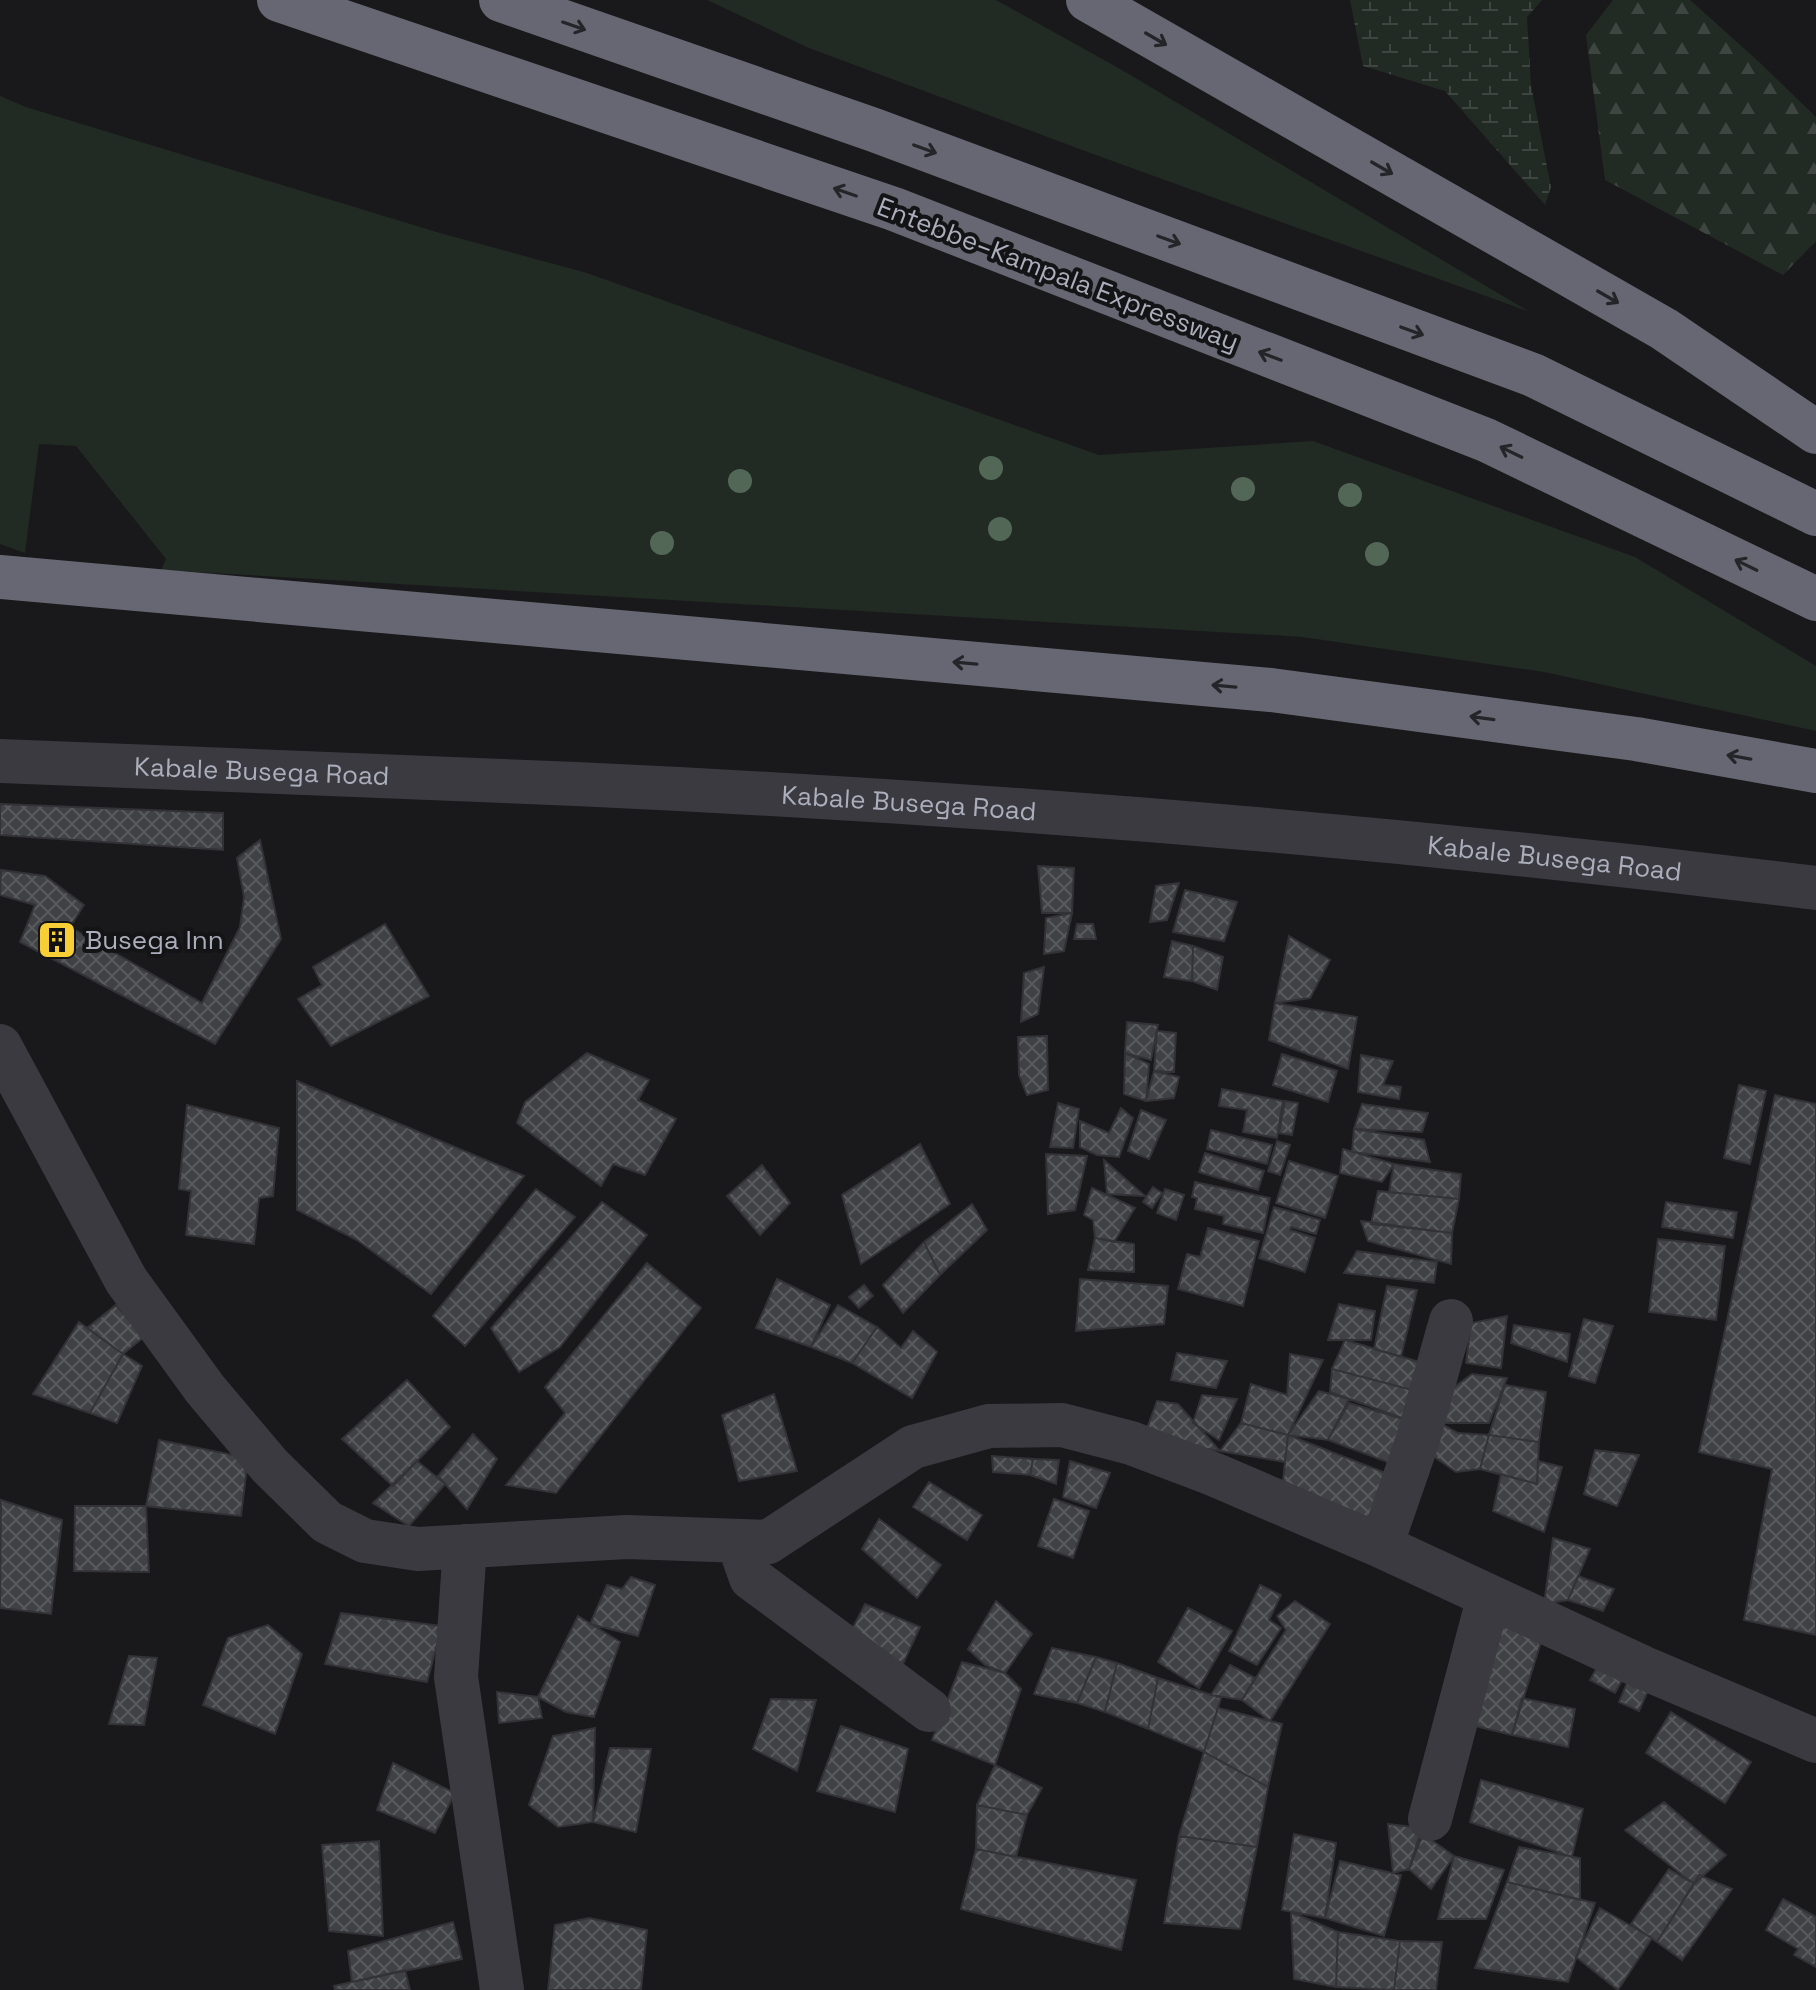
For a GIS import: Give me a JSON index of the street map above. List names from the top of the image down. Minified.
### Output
{"streets":{"highway":["Entebbe–Kampala Expressway"],"street":["Kabale Busega Road"]},"places":{"building":["Busega Inn"]}}
